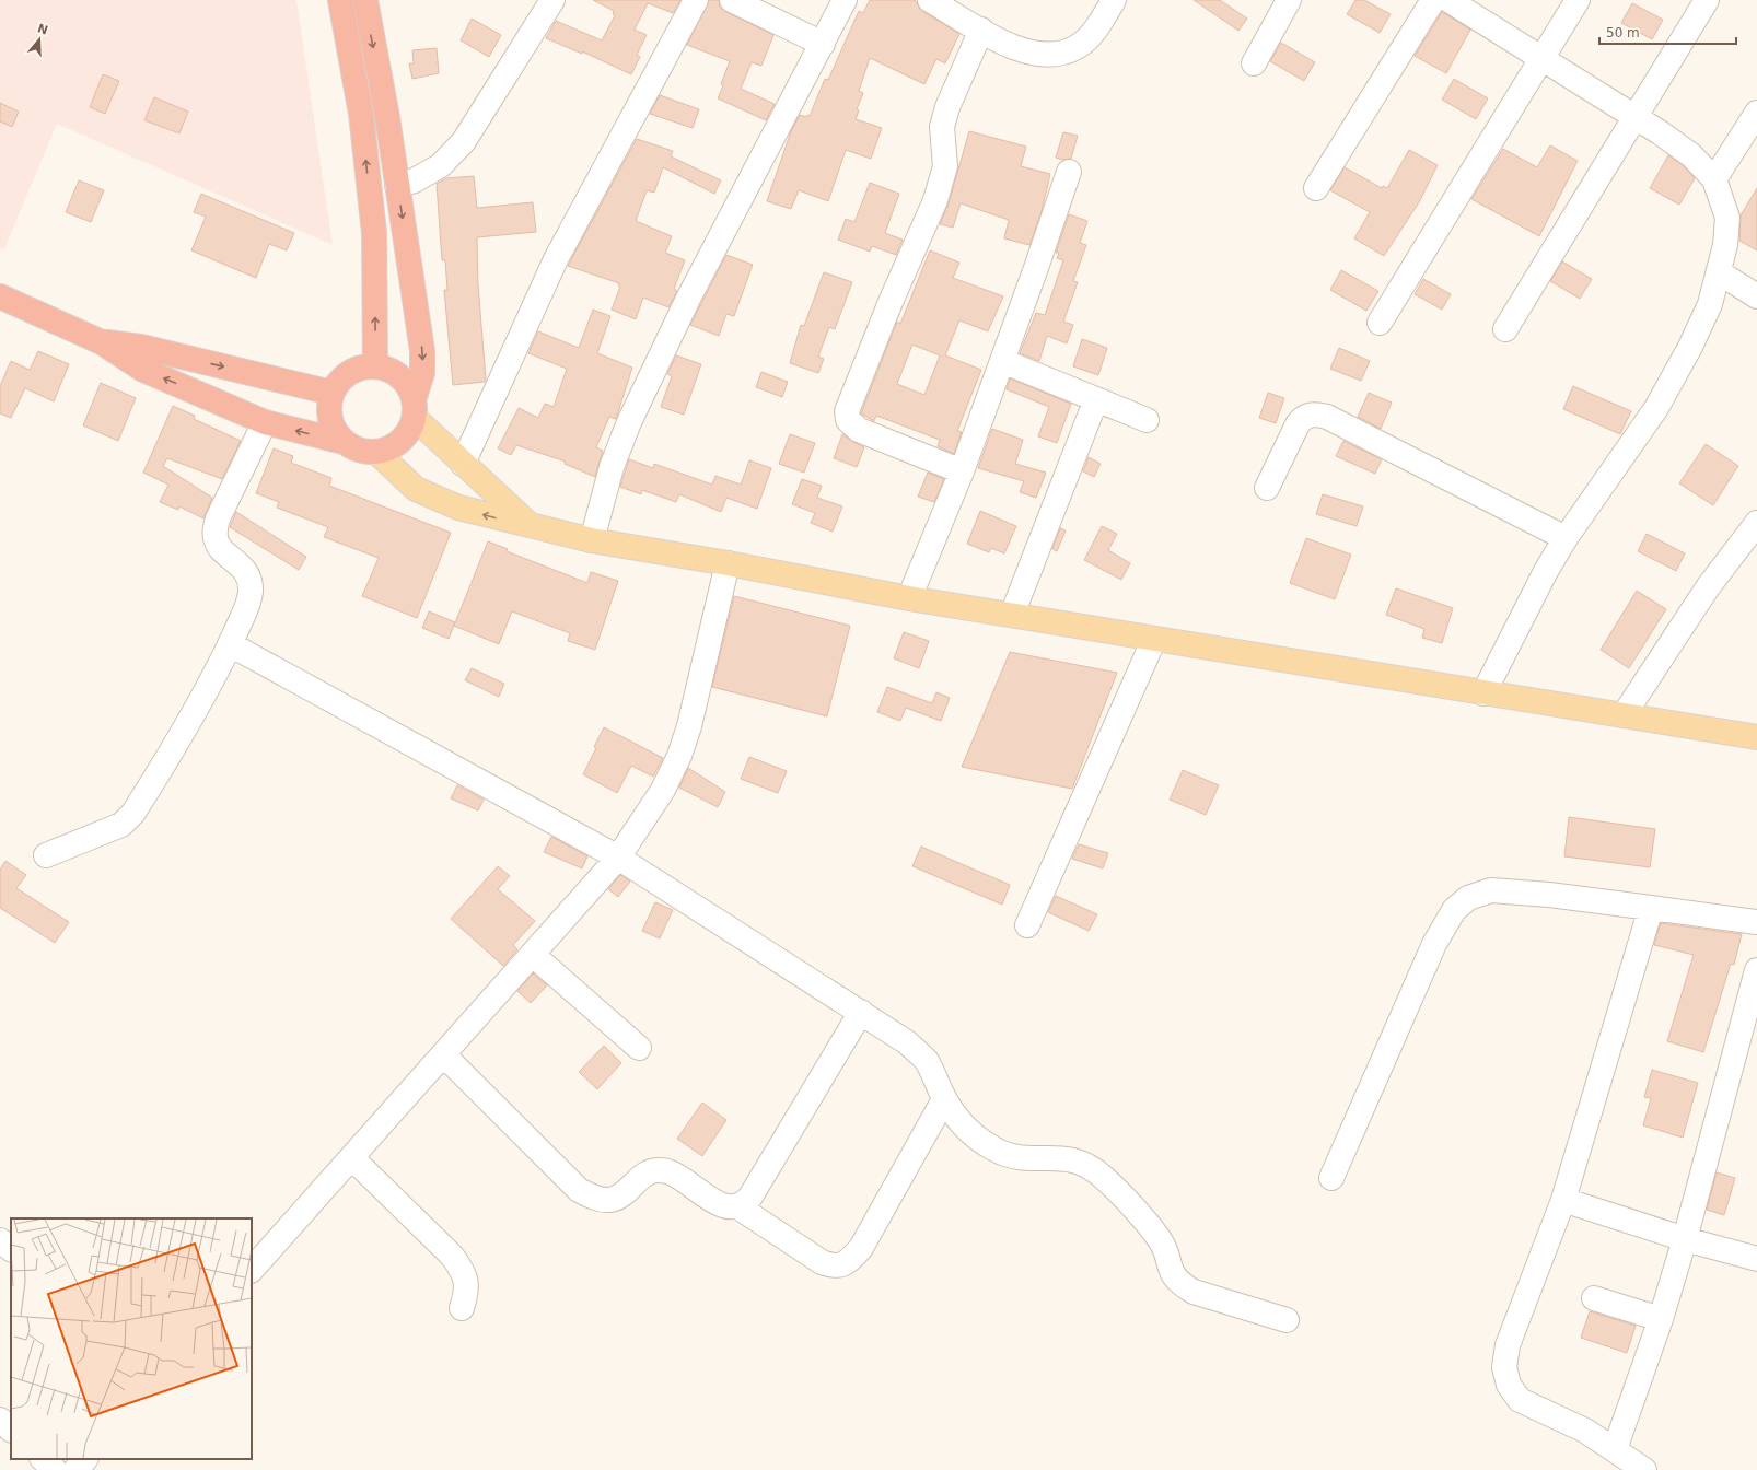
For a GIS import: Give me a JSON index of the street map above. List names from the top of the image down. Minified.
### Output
{"scale_bar":"50 m","north":"top"}
